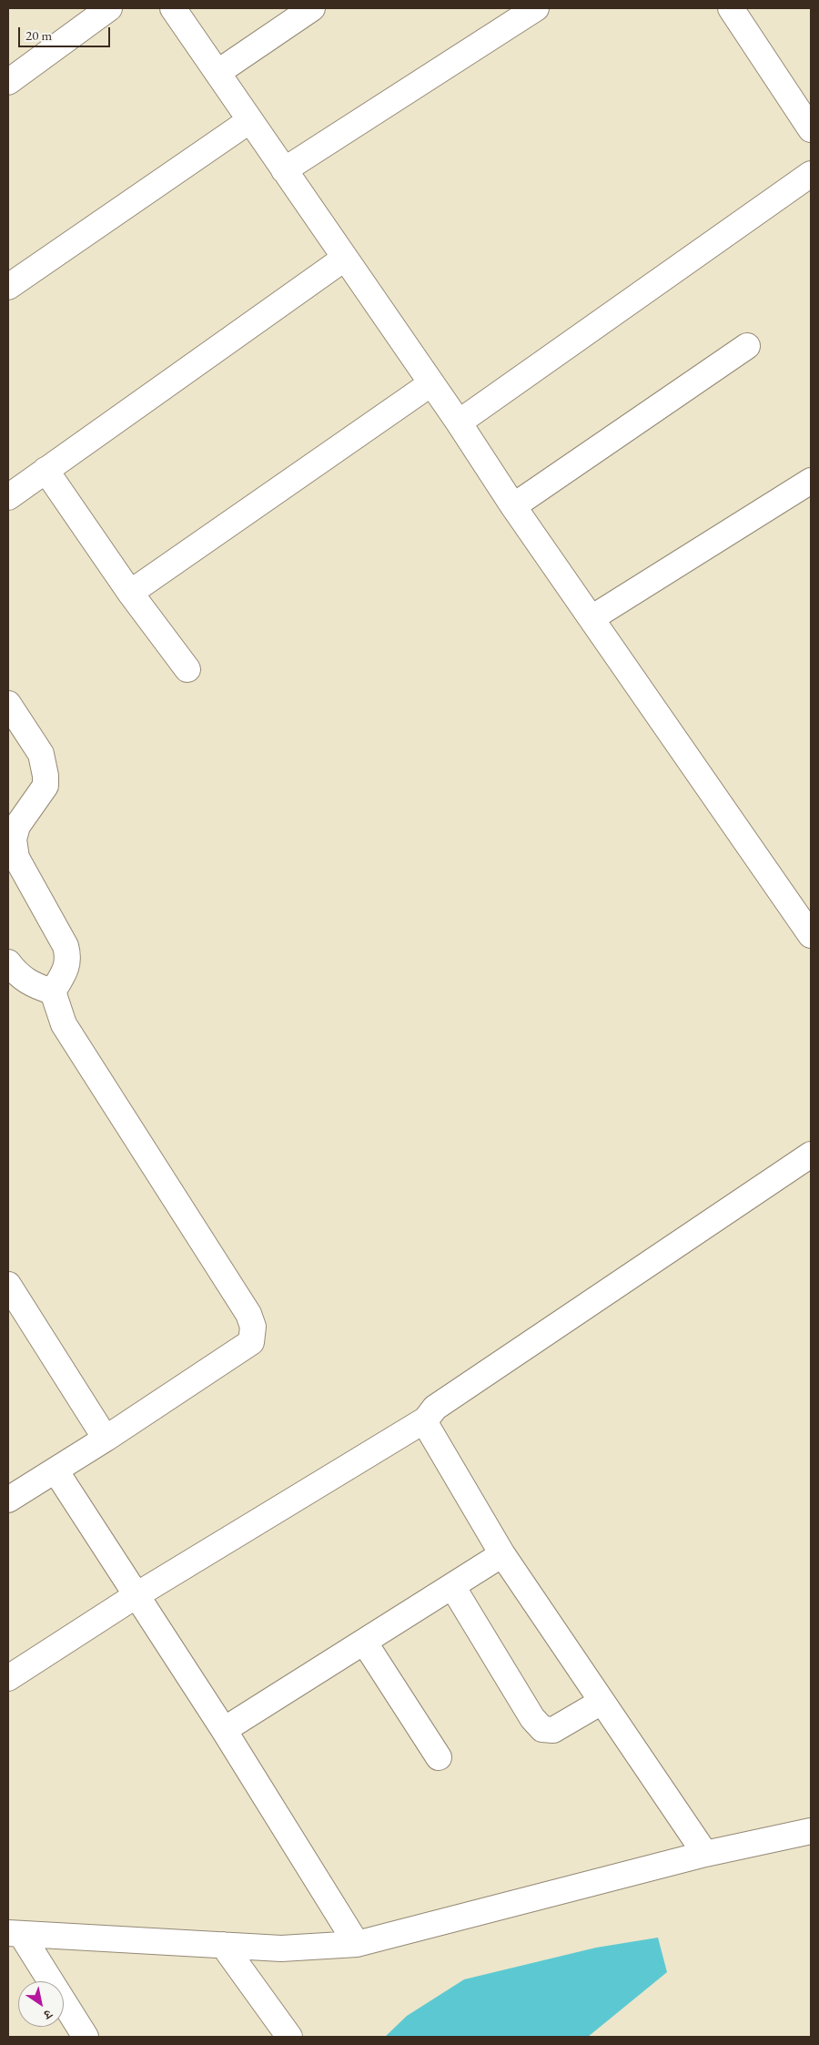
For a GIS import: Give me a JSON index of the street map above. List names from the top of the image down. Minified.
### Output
{"scale_bar":"20 m","north":"bottom right"}
